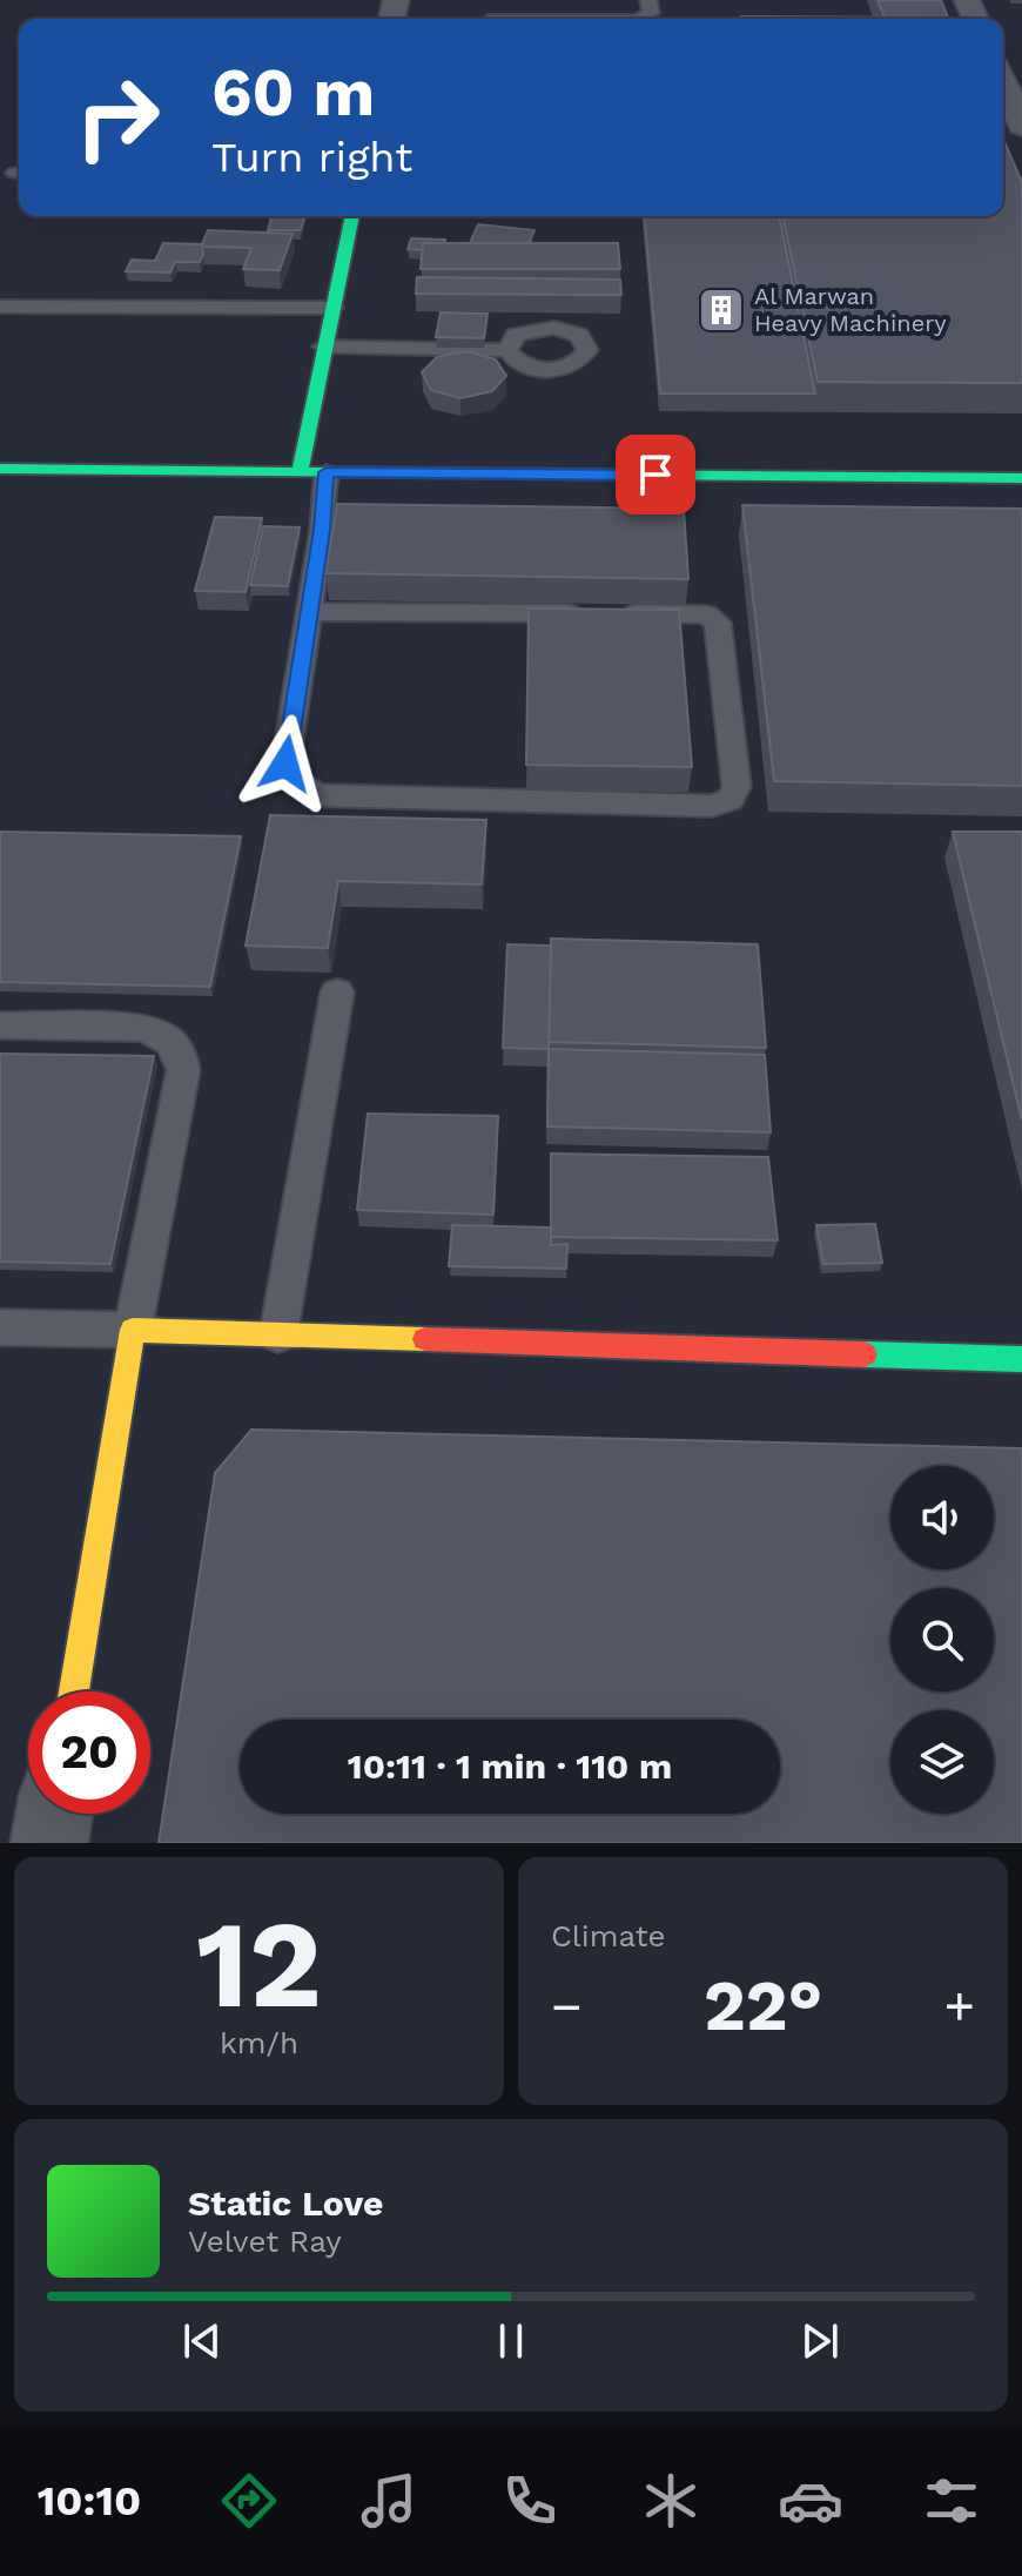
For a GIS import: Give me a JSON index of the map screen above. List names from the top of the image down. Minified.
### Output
{"places":{"building":["Al Marwan Heavy Machinery"]},"page":{"turn":["60 m","Turn right"],"limit":"20","trip":"10:11 · 1 min · 110 m","tile":[["12","km/h"],"Climate"],"heat":["−","22°","+"],"song":["Static Love","Velvet Ray"],"tabs":"10:10"}}
